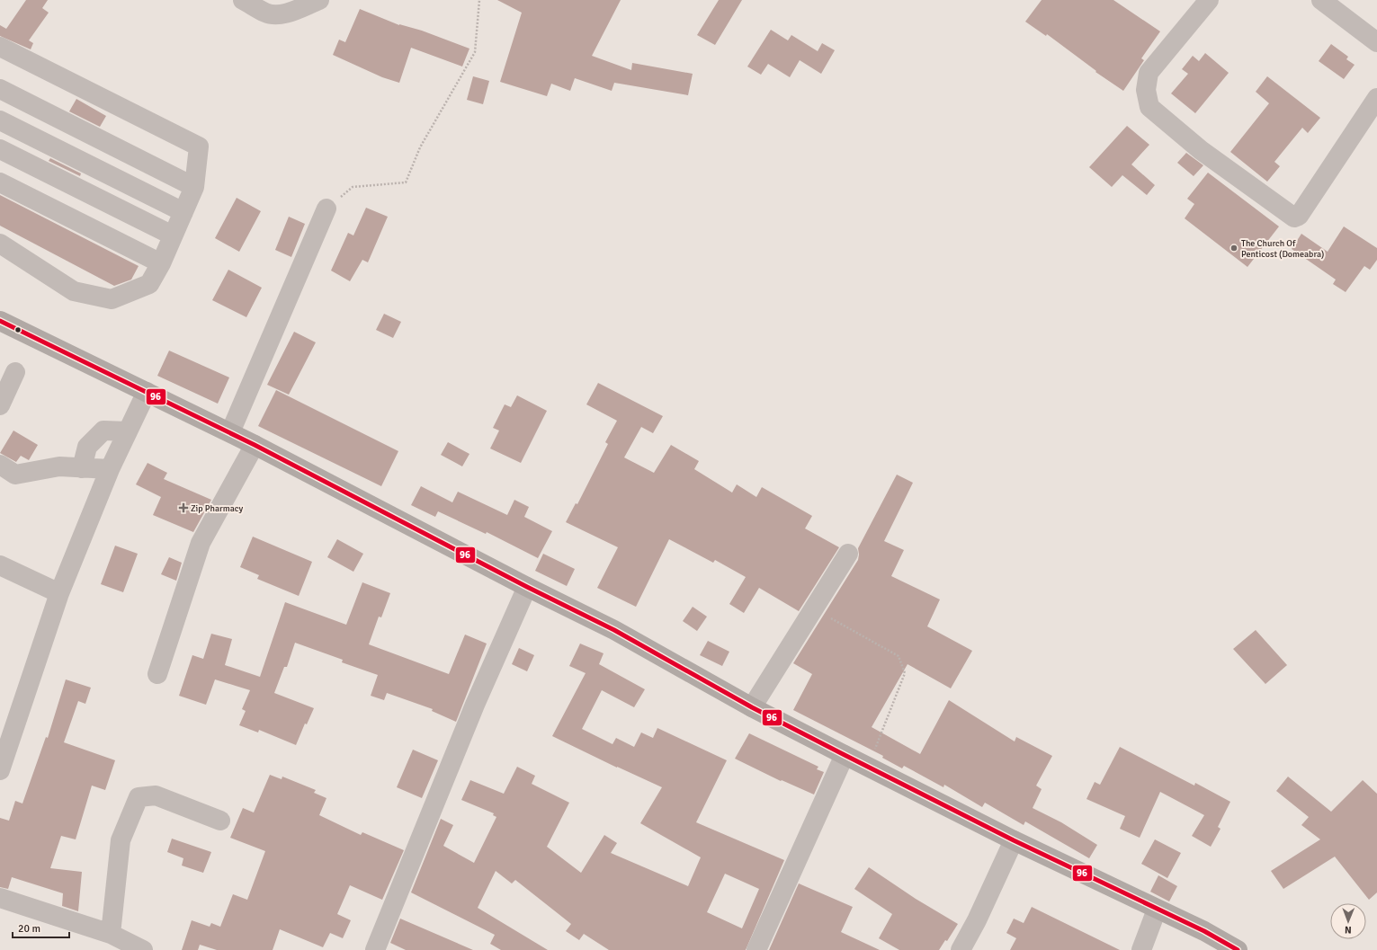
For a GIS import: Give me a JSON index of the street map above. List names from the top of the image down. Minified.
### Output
{"places":{"other":["The Church Of Penticost (Domeabra)"],"health":["Zip Pharmacy"]},"lines":["transit line 96"],"scale_bar":"20 m","north":"bottom"}
